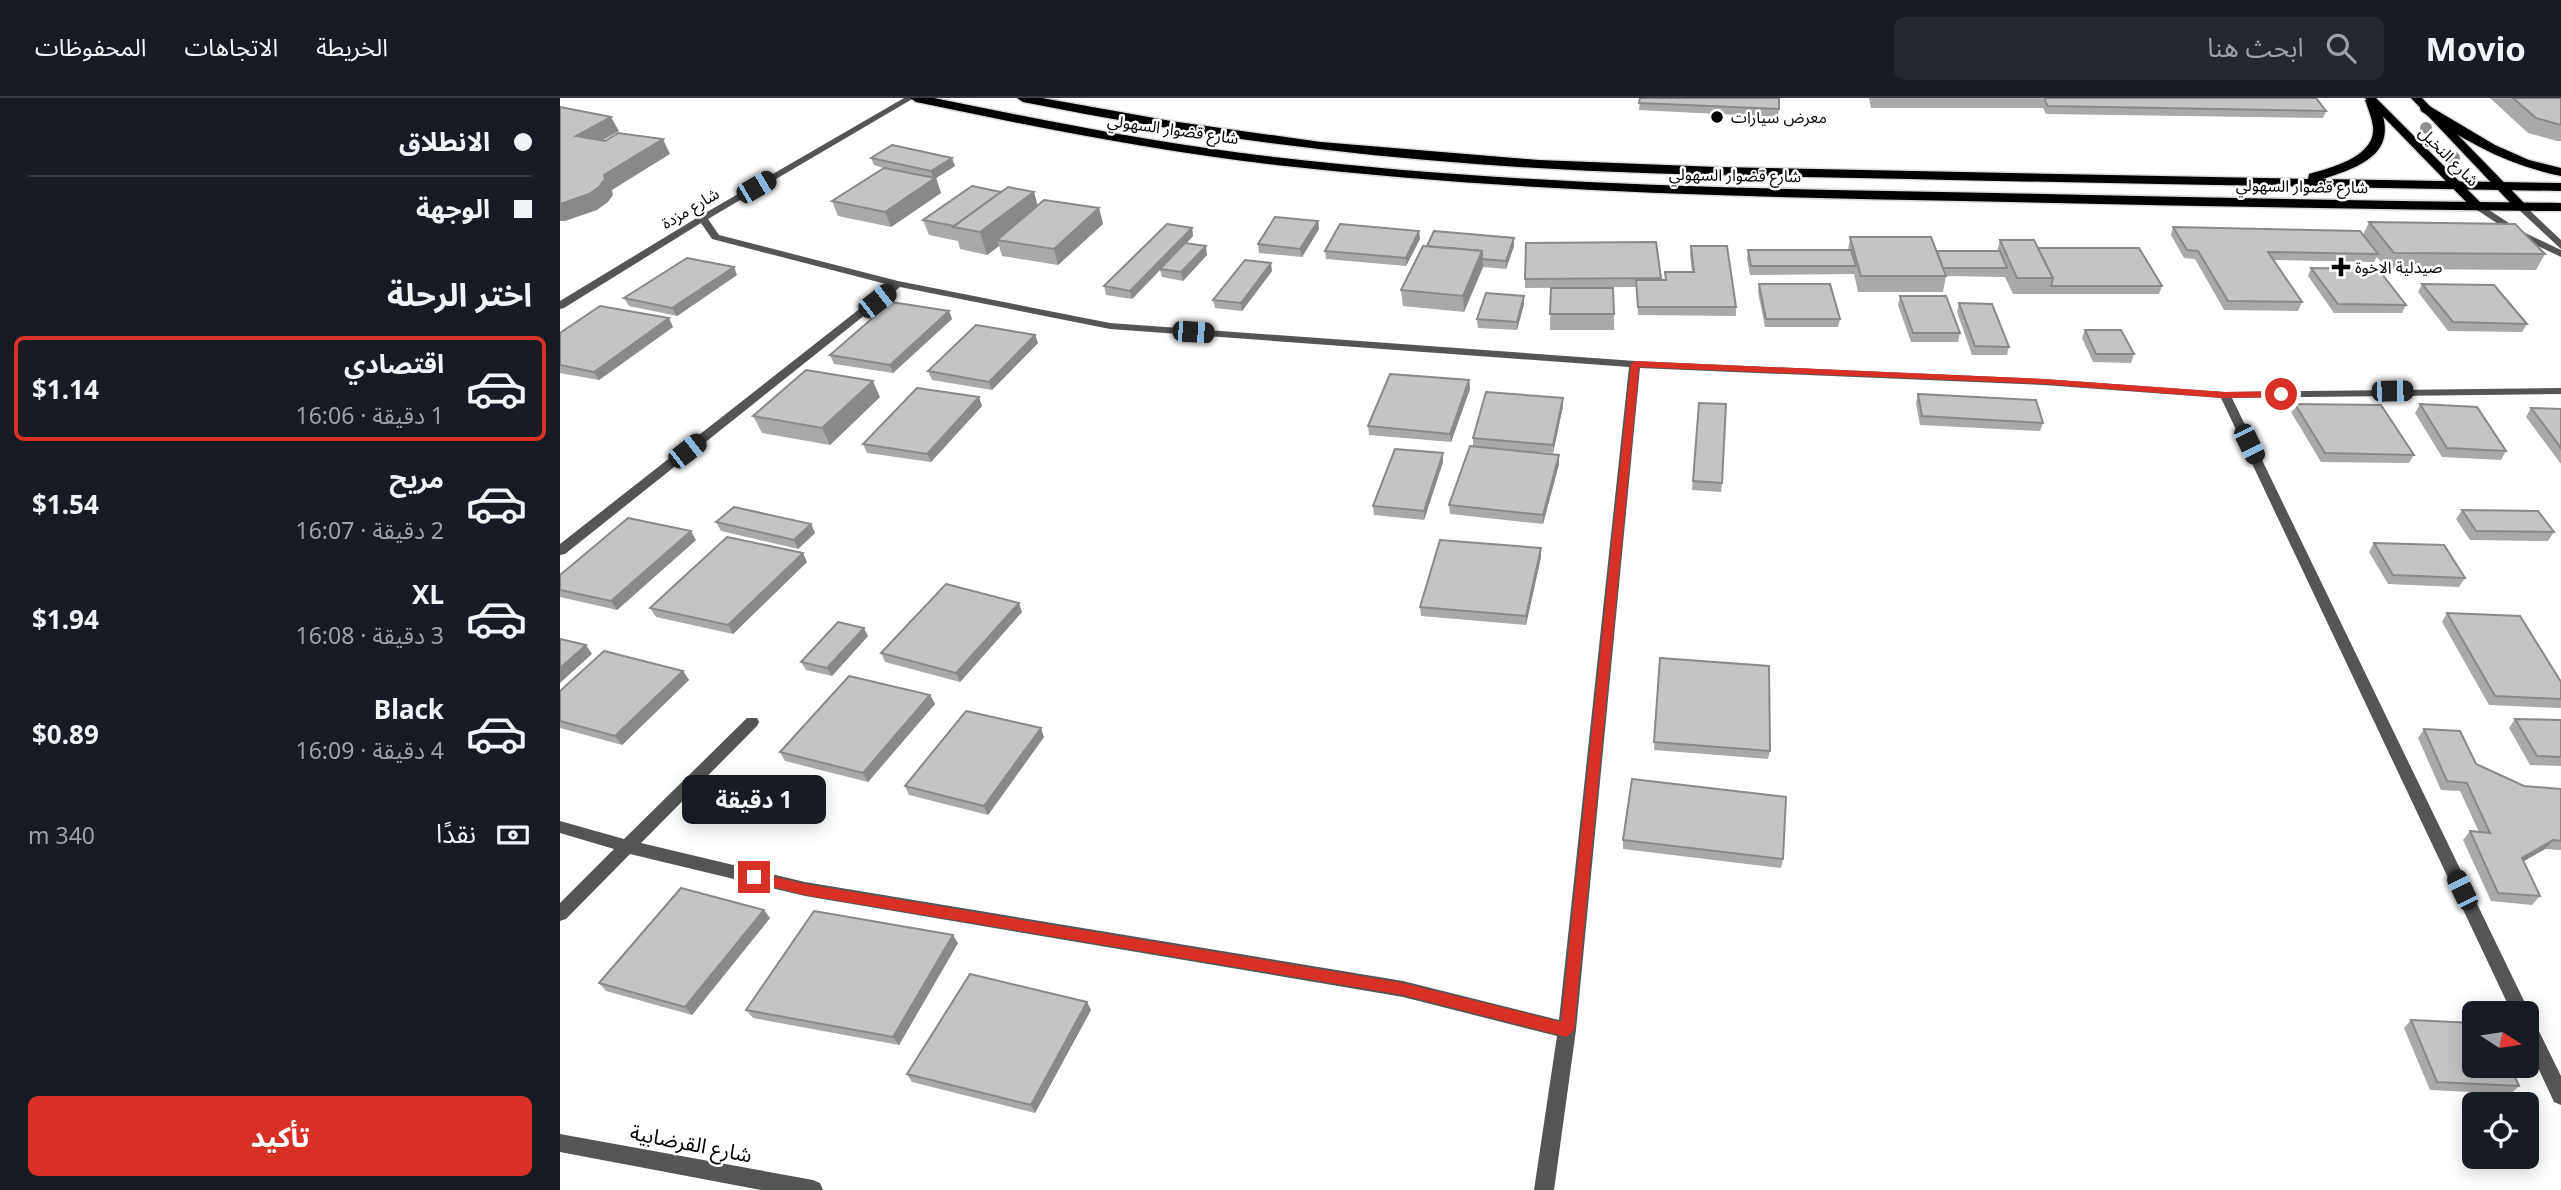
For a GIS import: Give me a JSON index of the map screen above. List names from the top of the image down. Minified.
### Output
{"streets":{"highway":["شارع قضوار السهولي"],"main road":["شارع النخيل"],"street":["شارع مزدة","شارع القرضابية"]},"crossings":[["شارع قضوار السهولي","شارع النخيل"]],"places":{"other":["معرض سيارات"],"health":["صيدلية الاخوة"]},"north":"right","page":{"header":"Movio","search":"ابحث هنا","nav":["الخريطة","الاتجاهات","المحفوظات"],"banner":["الانطلاق","الوجهة"],"heading":"اختر الرحلة","list":[{"name":"اقتصادي","note":"1 دقيقة · 16:06","value":"$1.14"},{"name":"مريح","note":"2 دقيقة · 16:07","value":"$1.54"},{"name":"XL","note":"3 دقيقة · 16:08","value":"$1.94"},{"name":"Black","note":"4 دقيقة · 16:09","value":"$0.89"}],"bubble":"1 دقيقة","pay":["نقدًا","340 m"],"buttons":"تأكيد"}}
